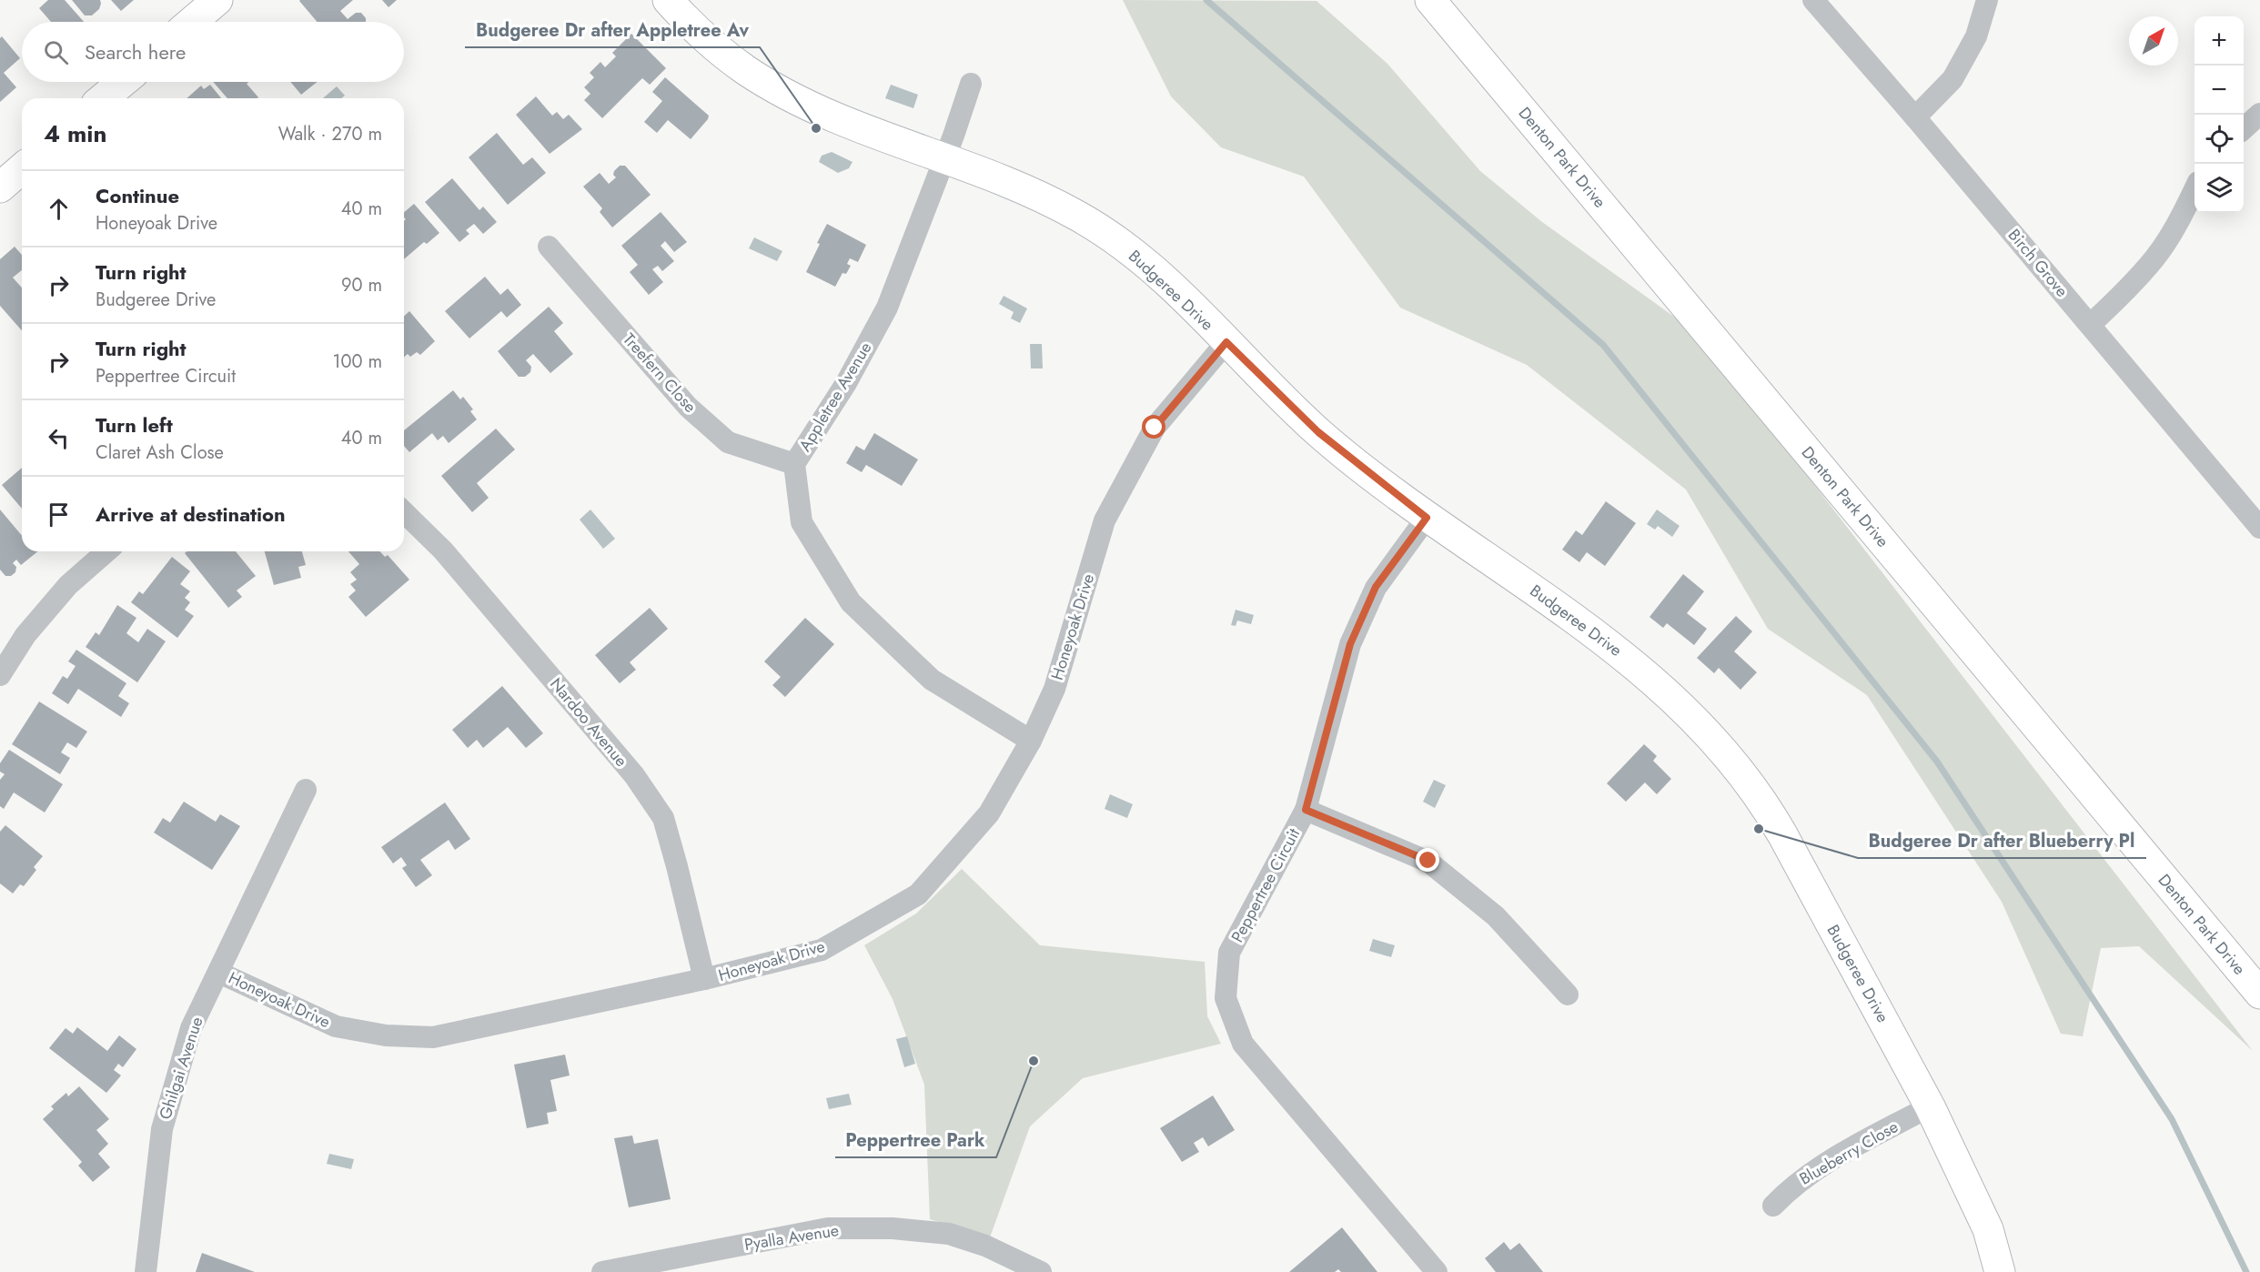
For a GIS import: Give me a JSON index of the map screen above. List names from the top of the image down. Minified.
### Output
{"streets":{"street":["Denton Park Drive","Birch Grove","Budgeree Drive","Treefern Close","Appletree Avenue","Honeyoak Drive","Nardoo Avenue","Peppertree Circuit","Ghilgai Avenue","Blueberry Close","Pyalla Avenue"]},"crossings":[["Budgeree Drive","Appletree Avenue"],["Budgeree Drive","Honeyoak Drive"],["Budgeree Drive","Peppertree Circuit"],["Budgeree Drive","Blueberry Close"],["Treefern Close","Appletree Avenue"],["Appletree Avenue","Honeyoak Drive"],["Honeyoak Drive","Nardoo Avenue"],["Honeyoak Drive","Ghilgai Avenue"]],"places":["Budgeree Dr after Appletree Av","Budgeree Dr after Blueberry Pl","Peppertree Park"],"north":"top right","page":{"map_buttons":["+","−"],"search":"Search here","heading":["4 min","Walk · 270 m"],"list":[["Continue","Honeyoak Drive","40 m"],["Turn right","Budgeree Drive","90 m"],["Turn right","Peppertree Circuit","100 m"],["Turn left","Claret Ash Close","40 m"],"Arrive at destination"]}}
